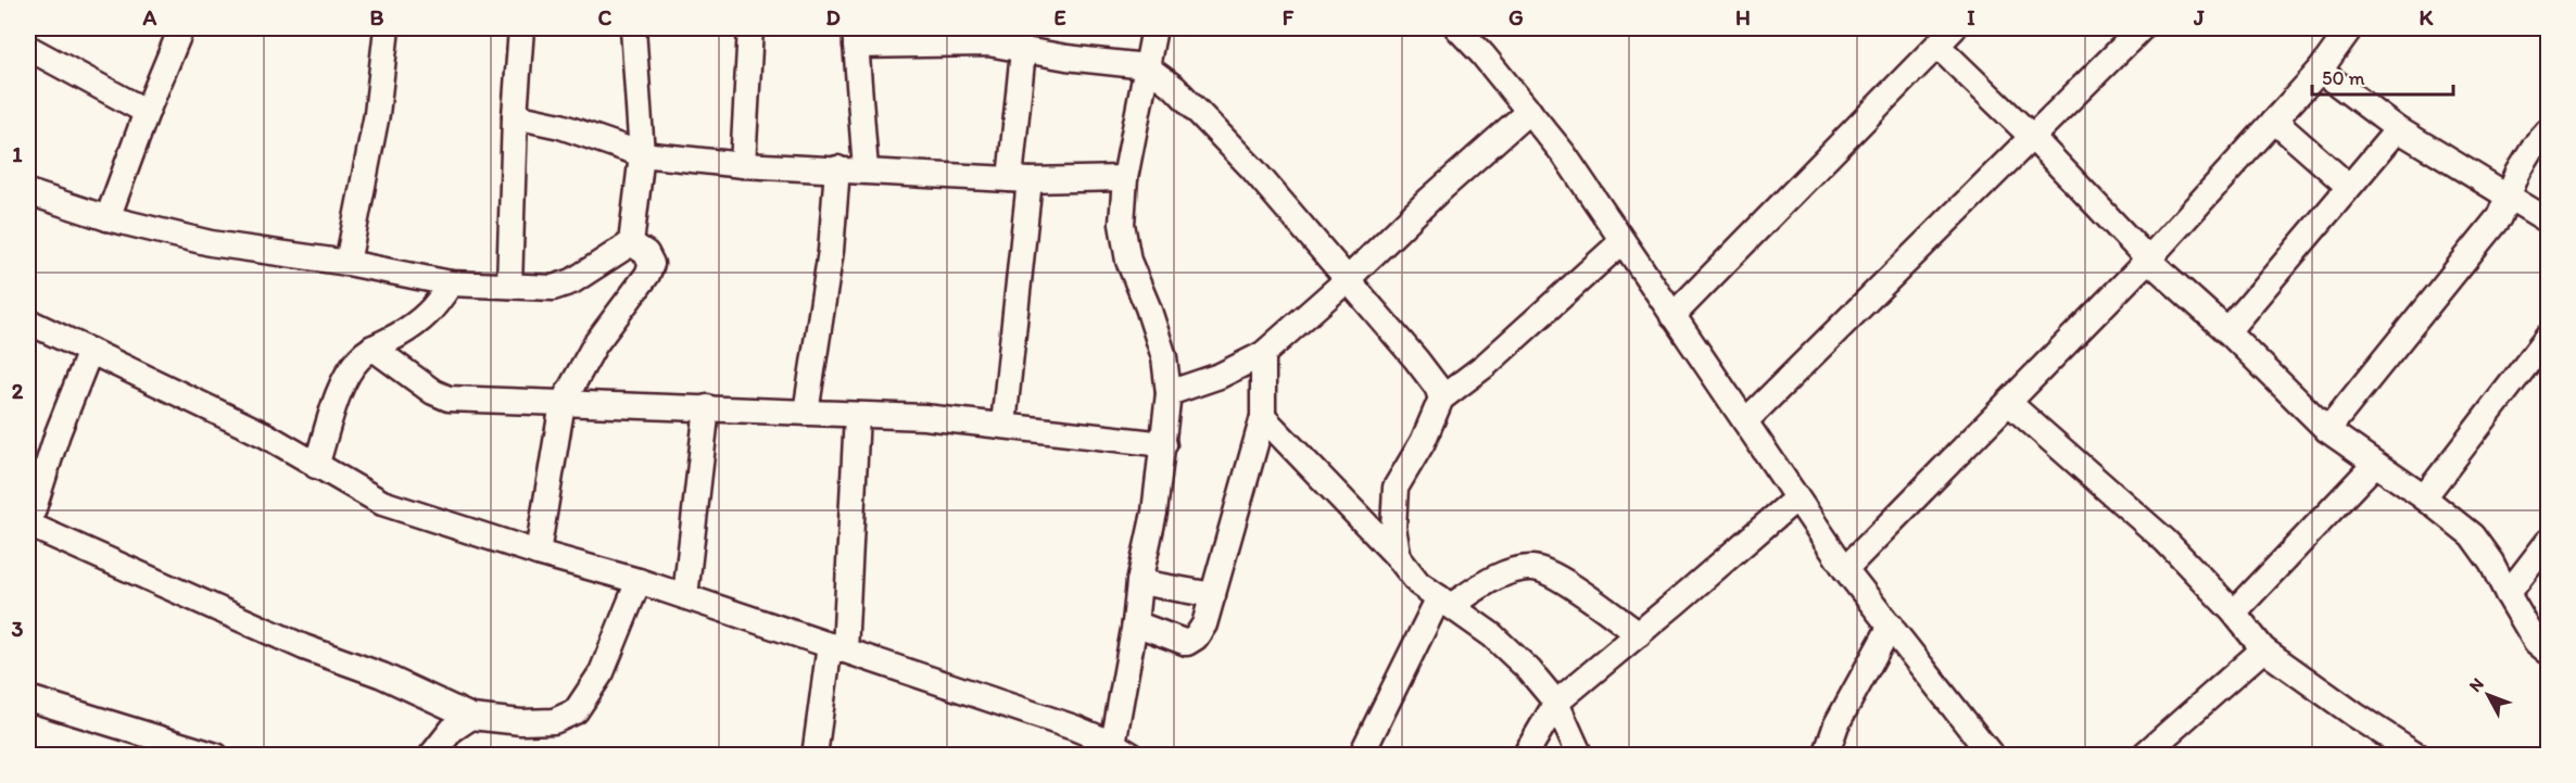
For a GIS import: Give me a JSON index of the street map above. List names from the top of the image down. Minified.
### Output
{"scale_bar":"50 m","north":"top left","grid":{"columns":["A","B","C","D","E","F","G","H","I","J","K"],"rows":["1","2","3"]}}
